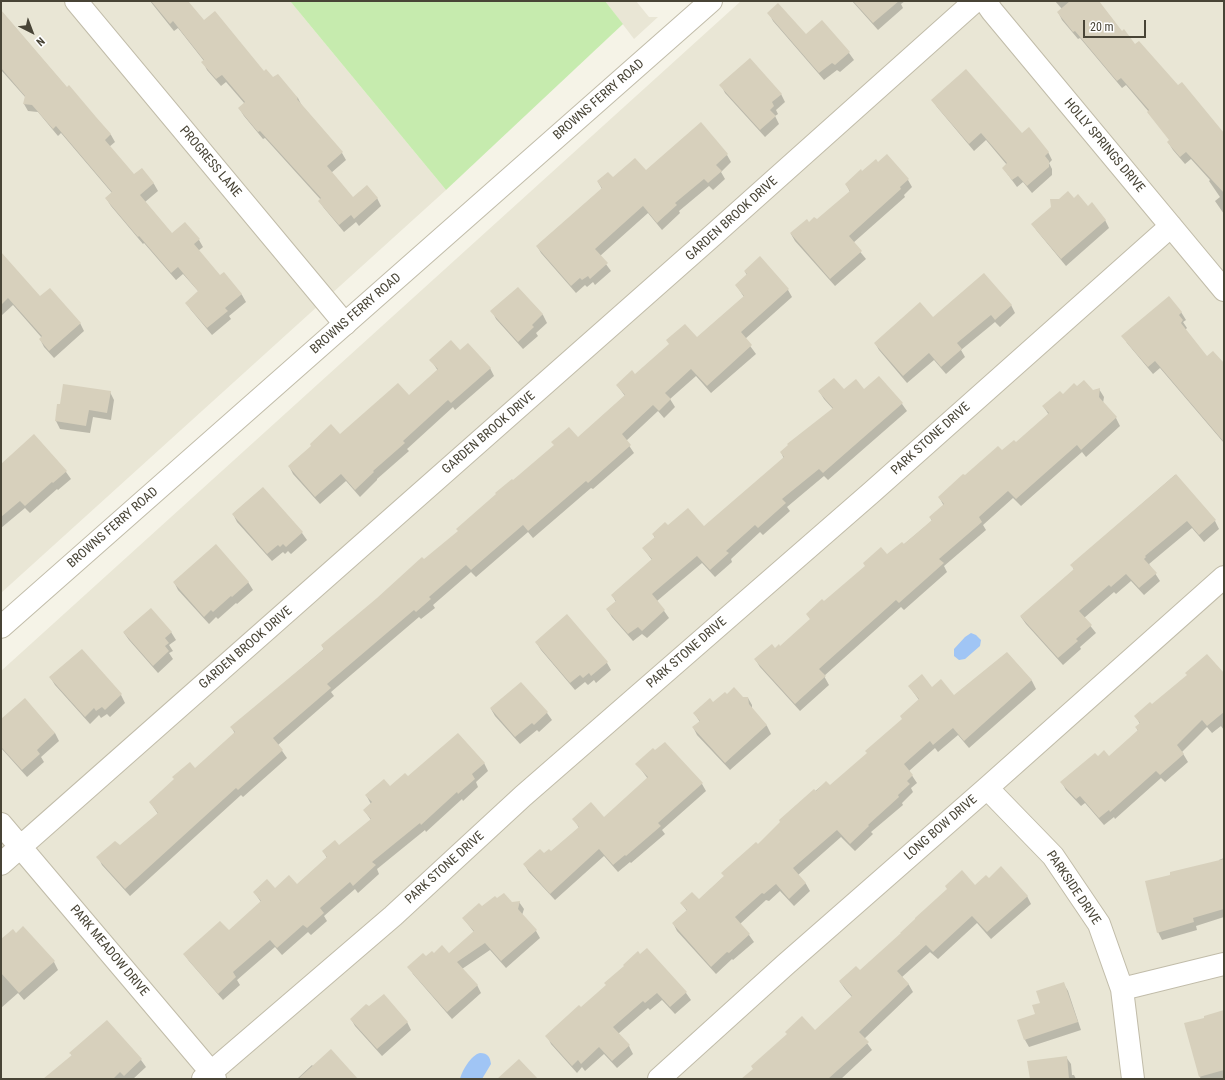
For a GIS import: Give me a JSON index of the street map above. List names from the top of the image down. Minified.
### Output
{"streets":{"street":["BROWNS FERRY ROAD","HOLLY SPRINGS DRIVE","PROGRESS LANE","GARDEN BROOK DRIVE","PARK STONE DRIVE","LONG BOW DRIVE","PARKSIDE DRIVE","PARK MEADOW DRIVE"]},"crossings":[["BROWNS FERRY ROAD","PROGRESS LANE"],["HOLLY SPRINGS DRIVE","PARK STONE DRIVE"],["GARDEN BROOK DRIVE","PARK MEADOW DRIVE"],["PARK STONE DRIVE","PARK MEADOW DRIVE"],["LONG BOW DRIVE","PARKSIDE DRIVE"]],"scale_bar":"20 m","north":"bottom right"}
